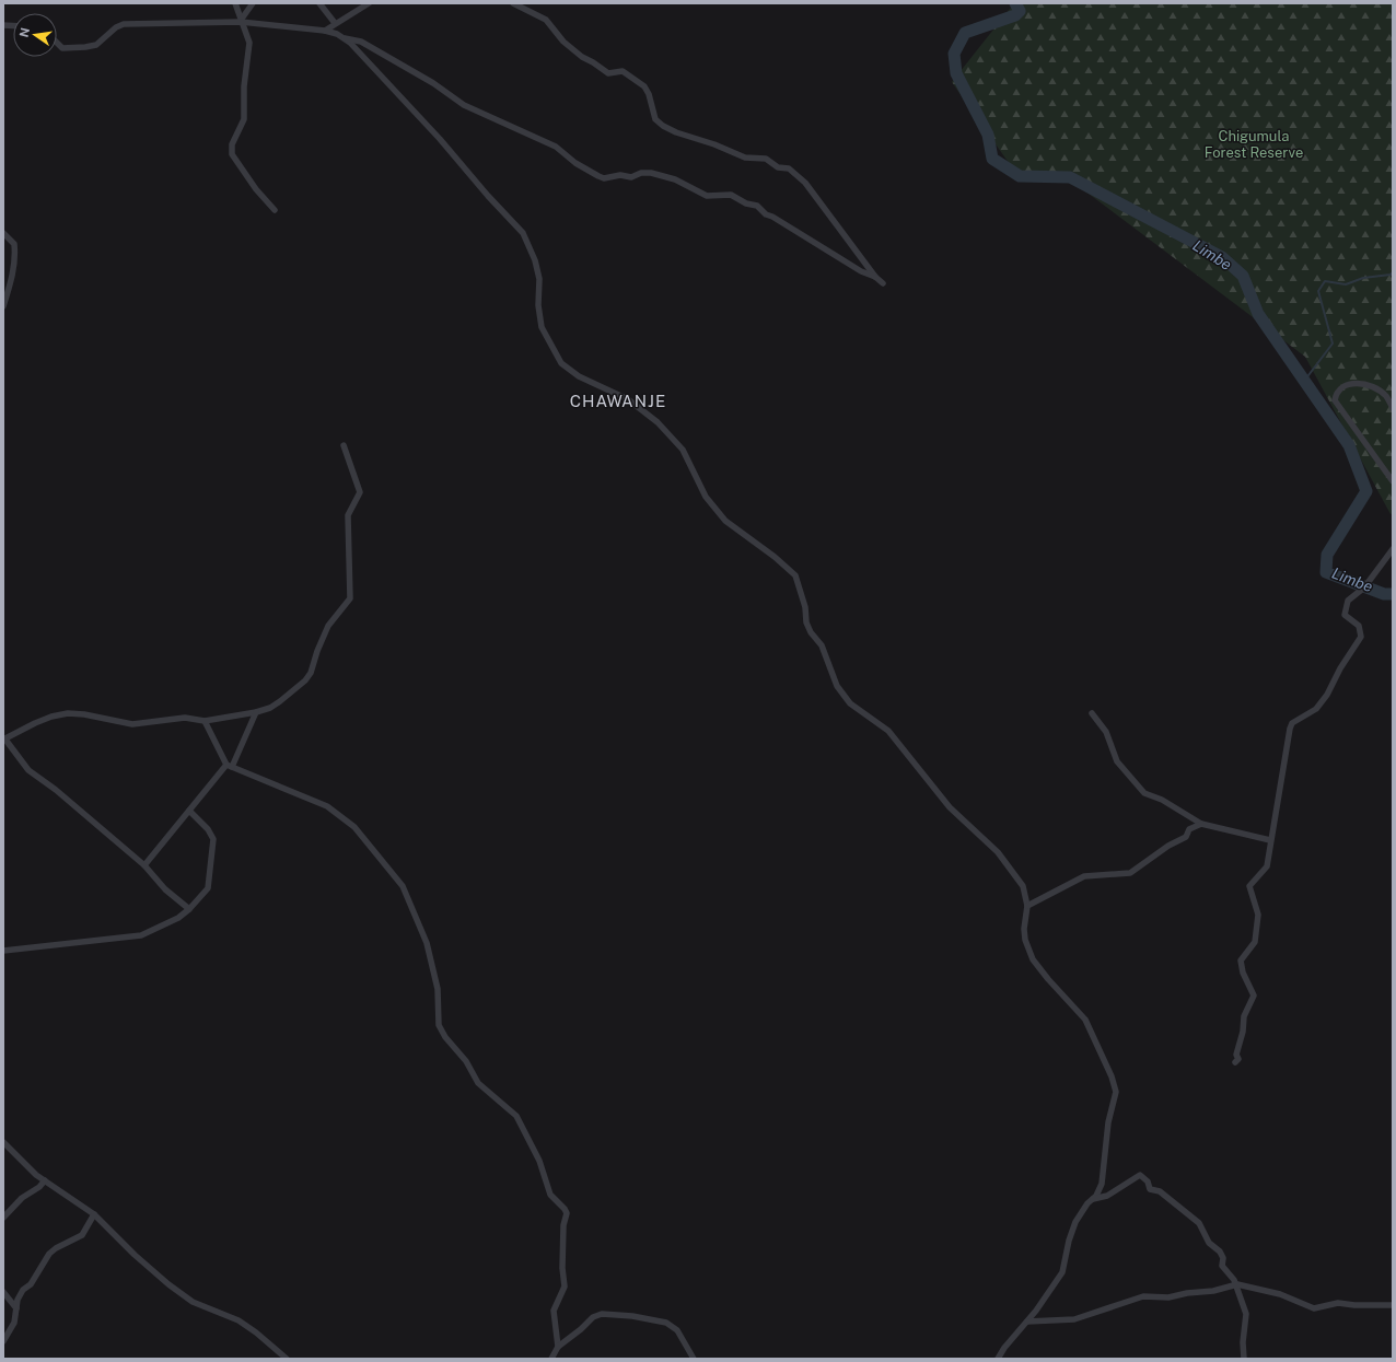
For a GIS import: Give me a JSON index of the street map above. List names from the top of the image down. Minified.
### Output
{"districts":["CHAWANJE"],"water":["Limbe"],"parks":["Chigumula Forest Reserve"],"north":"left"}
